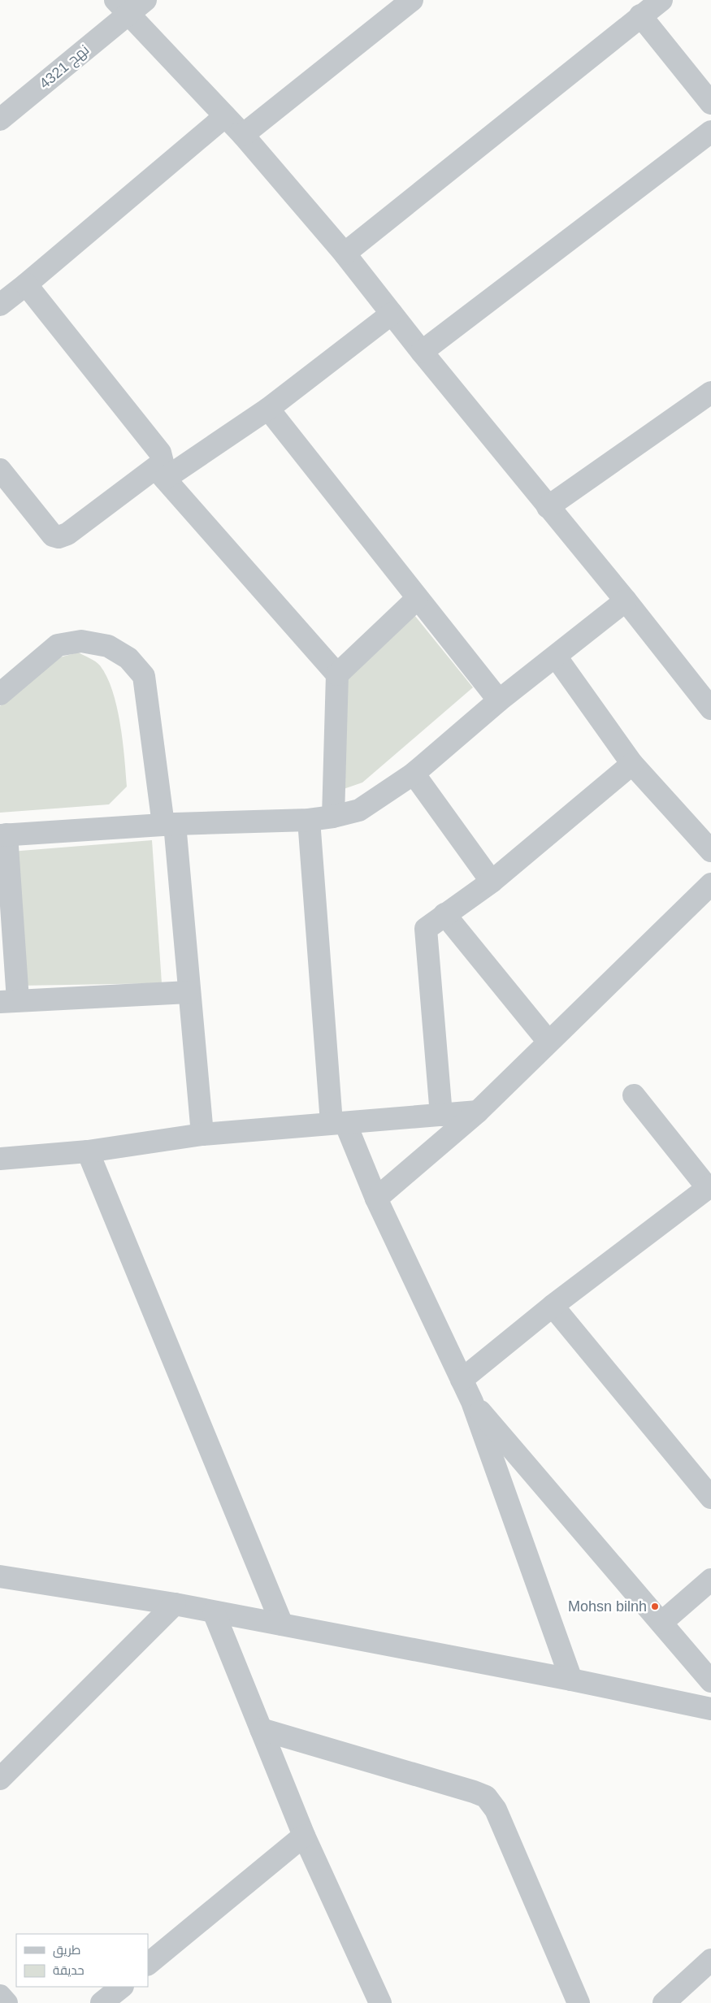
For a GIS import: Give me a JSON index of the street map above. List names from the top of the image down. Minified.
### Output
{"streets":{"street":["نهج 4321"]},"places":["Mohsn bilnh"],"legend":["طريق","حديقة"]}
